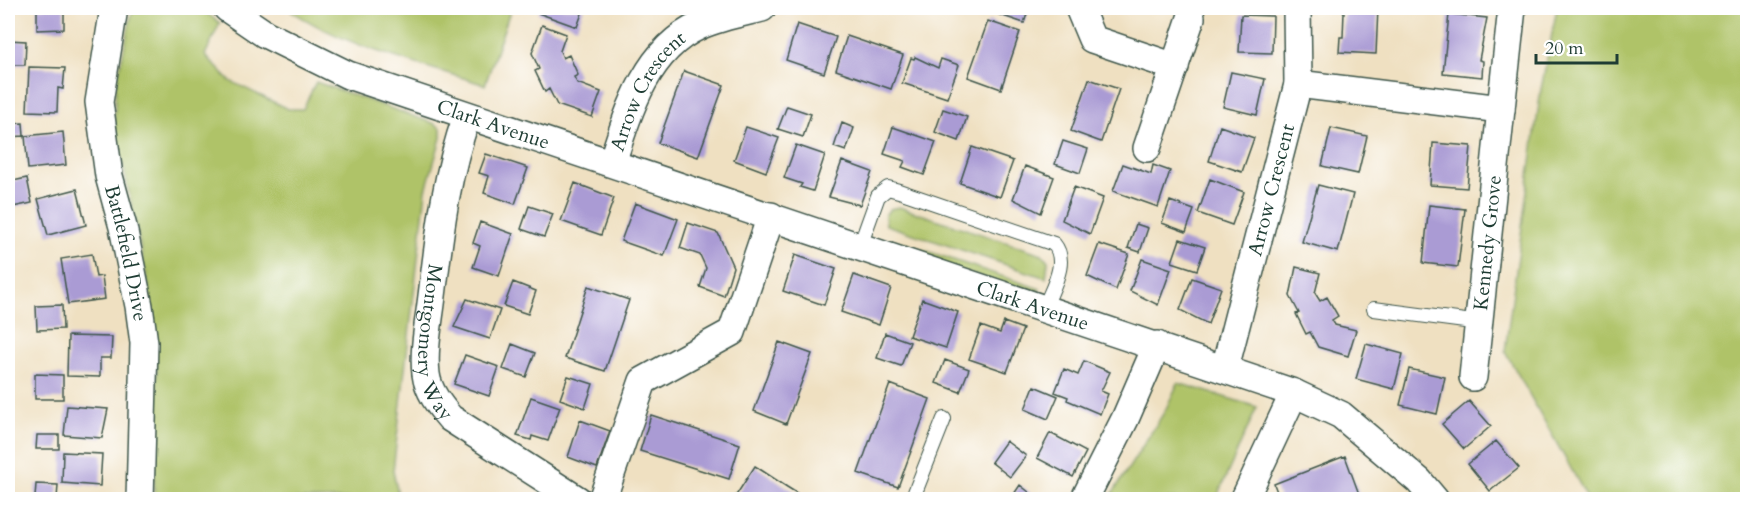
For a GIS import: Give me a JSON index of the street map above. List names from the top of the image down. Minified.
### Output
{"streets":{"street":["Arrow Crescent","Clark Avenue","Kennedy Grove","Battlefield Drive","Montgomery Way"]},"crossings":[["Arrow Crescent","Clark Avenue"],["Clark Avenue","Montgomery Way"]],"scale_bar":"20 m"}
